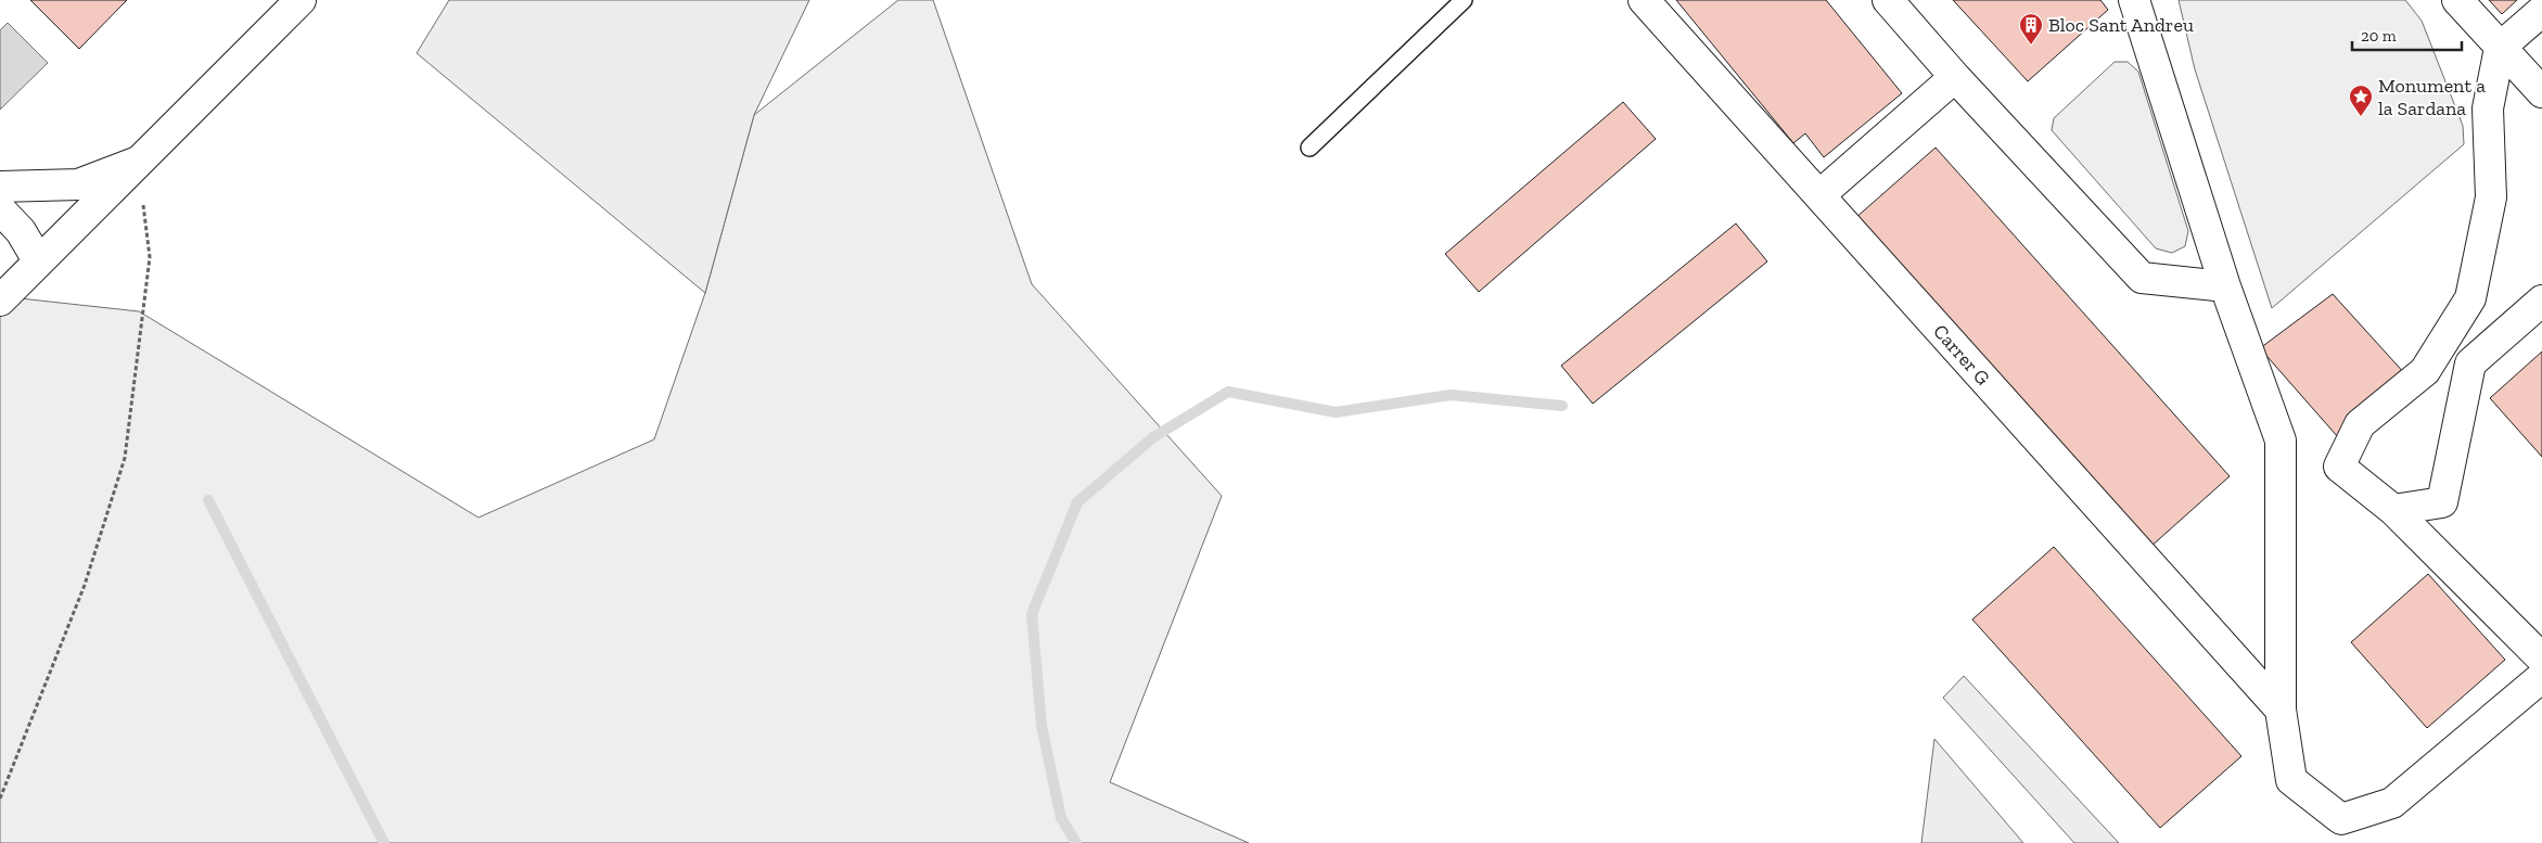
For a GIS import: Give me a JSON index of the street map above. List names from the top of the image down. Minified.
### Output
{"streets":{"street":["Carrer G"]},"places":{"building":["Bloc Sant Andreu"],"place":["Monument a la Sardana"]},"scale_bar":"20 m"}
